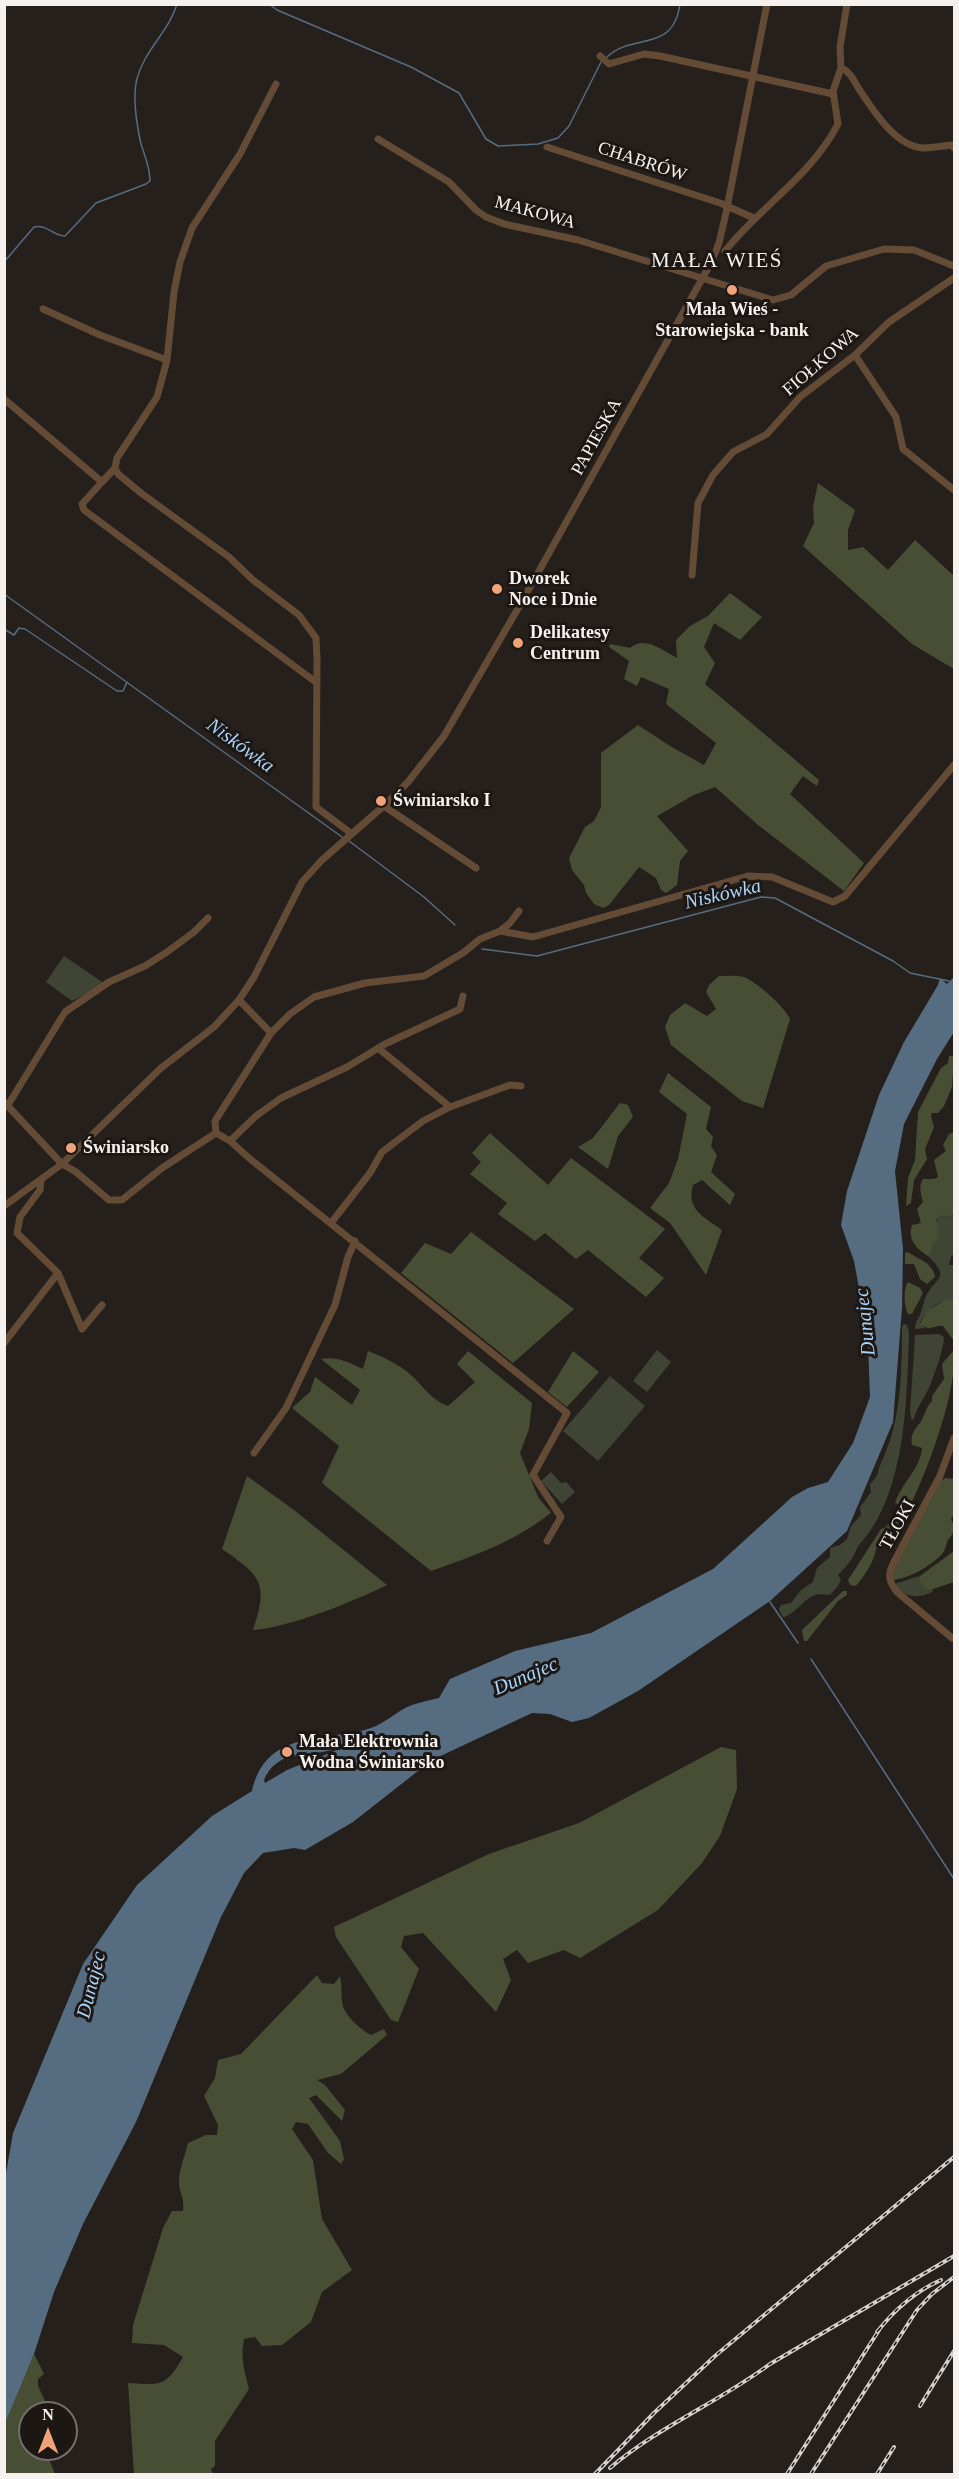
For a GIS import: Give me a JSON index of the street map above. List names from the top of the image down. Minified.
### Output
{"streets":{"street":["CHABRÓW","MAKOWA","FIOŁKOWA","PAPIESKA","TŁOKI"]},"crossings":[["CHABRÓW","PAPIESKA"],["MAKOWA","PAPIESKA"]],"districts":["MAŁA WIEŚ"],"water":["Niskówka","Dunajec"],"places":["Mała Wieś - Starowiejska - bank","Dworek Noce i Dnie","Delikatesy Centrum","Świniarsko I","Świniarsko","Mała Elektrownia Wodna Świniarsko"],"north":"top"}
